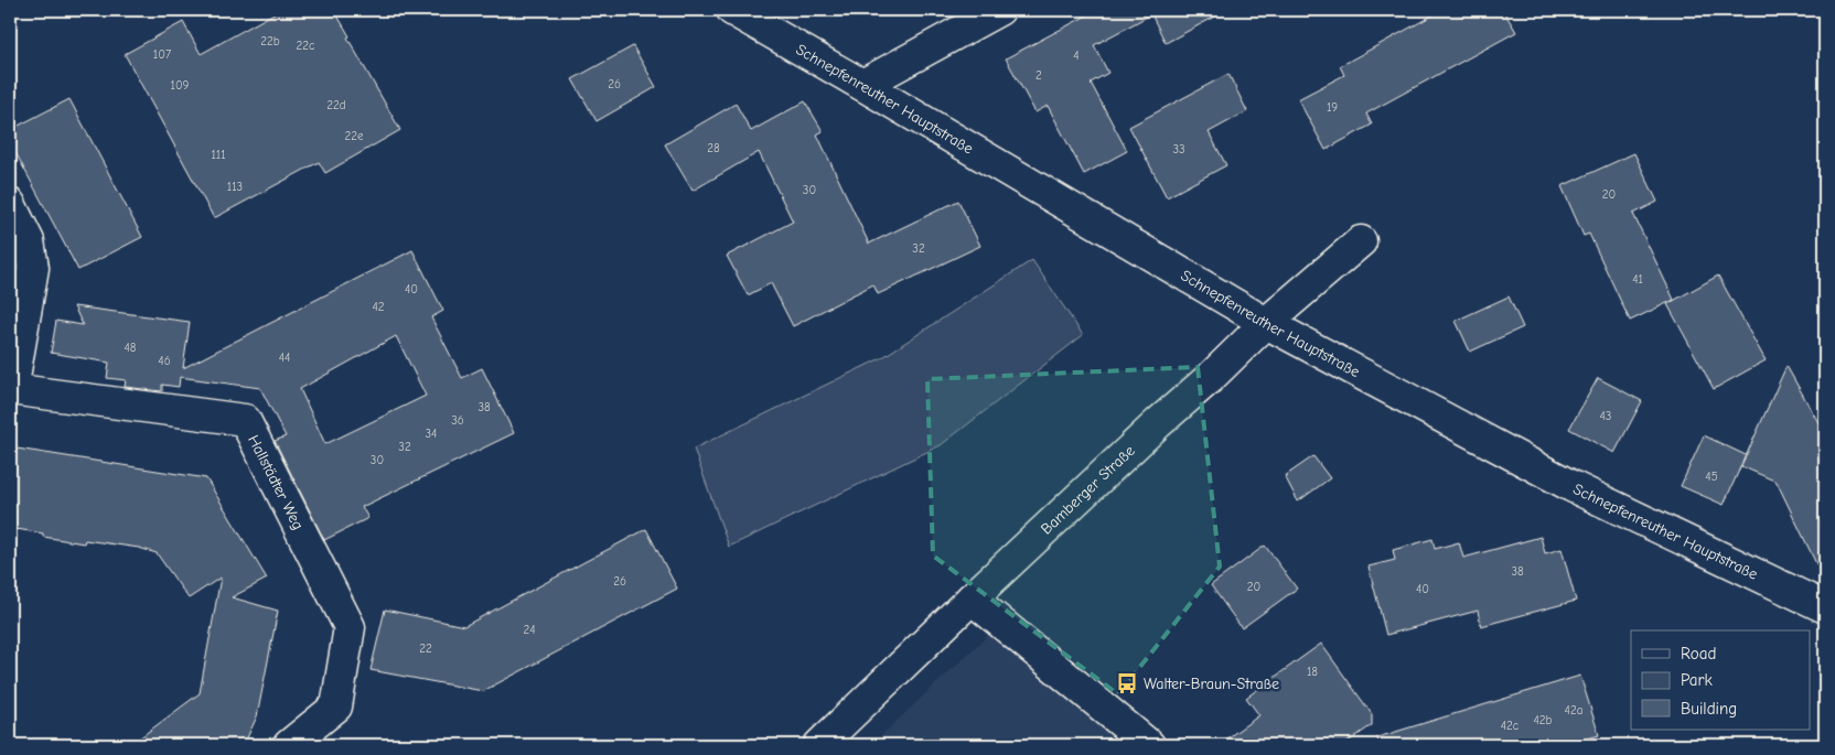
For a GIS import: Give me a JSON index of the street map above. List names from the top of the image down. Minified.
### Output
{"streets":{"street":["Schnepfenreuther Hauptstraße","Hallstädter Weg","Bamberger Straße"]},"crossings":[["Schnepfenreuther Hauptstraße","Bamberger Straße"]],"places":{"bus stop":["Walter-Braun-Straße"]},"house_numbers":["22b","22c","107","4","2","26","109","22d","19","22e","28","33","111","113","30","20","32","41","40","42","48","44","46","38","43","36","34","32","30","45","38","26","20","40","24","22","18","42a","42b","42c"],"legend":["Road","Park","Building"]}
